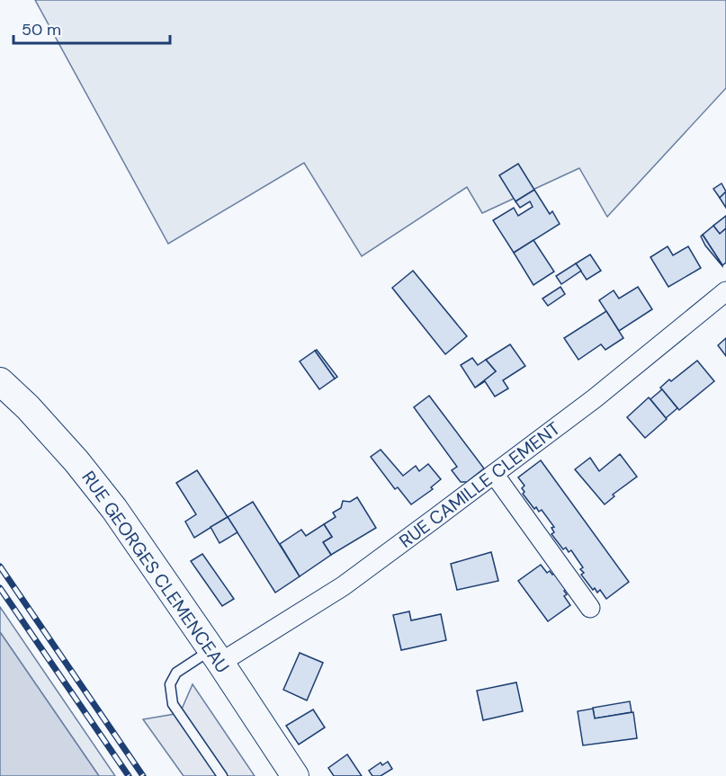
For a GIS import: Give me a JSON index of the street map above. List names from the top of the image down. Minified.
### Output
{"streets":{"street":["RUE CAMILLE CLEMENT","RUE GEORGES CLEMENCEAU"]},"crossings":[["RUE CAMILLE CLEMENT","RUE GEORGES CLEMENCEAU"]],"scale_bar":"50 m"}
